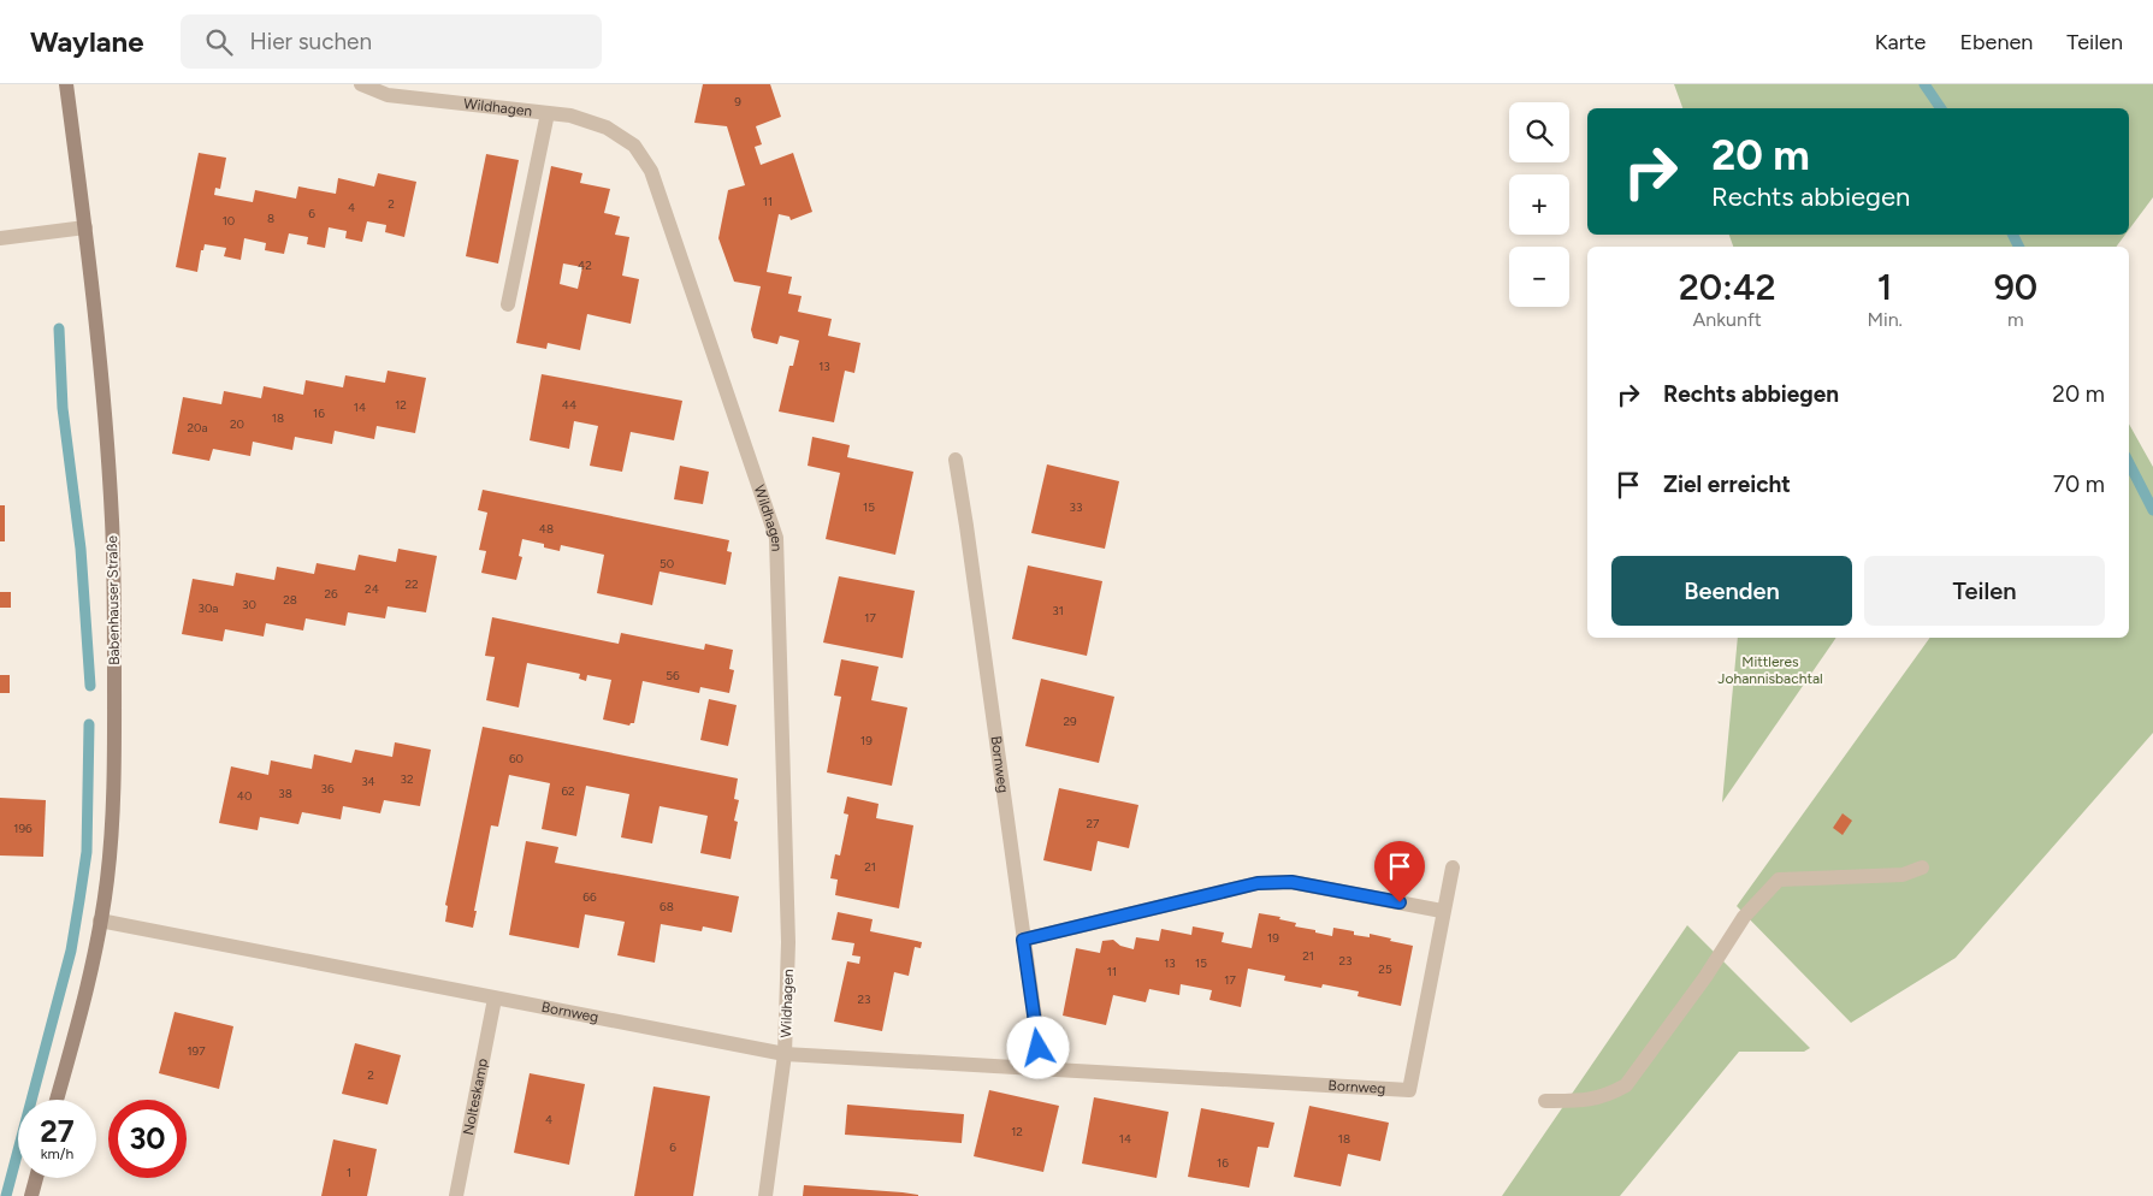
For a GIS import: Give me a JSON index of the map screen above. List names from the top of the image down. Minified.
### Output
{"streets":{"main road":["Babenhauser Straße"],"street":["Wildhagen","Bornweg","Nolteskamp"]},"crossings":[["Wildhagen","Bornweg"],["Babenhauser Straße","Bornweg"],["Bornweg","Nolteskamp"]],"parks":["Mittleres Johannisbachtal"],"house_numbers":["9","11","2","4","6","8","10","42","13","12","44","14","16","18","20","20a","15","33","48","50","22","24","26","28","30","30a","31","17","56","29","19","60","32","34","36","62","38","40","27","196","21","66","68","19","21","23","13","15","25","11","17","23","197","2","4","12","14","18","6","16","1"],"page":{"header":"Waylane","search":"Hier suchen","nav":["Karte","Ebenen","Teilen"],"map_buttons":["+","−"],"turn":["20 m","Rechts abbiegen"],"eta":["20:42","Ankunft","1","Min.","90","m"],"list":[{"name":"Rechts abbiegen","value":"20 m"},{"name":"Ziel erreicht","value":"70 m"}],"buttons":["Beenden","Teilen"],"speed":"27 km/h","limit":"30"}}
